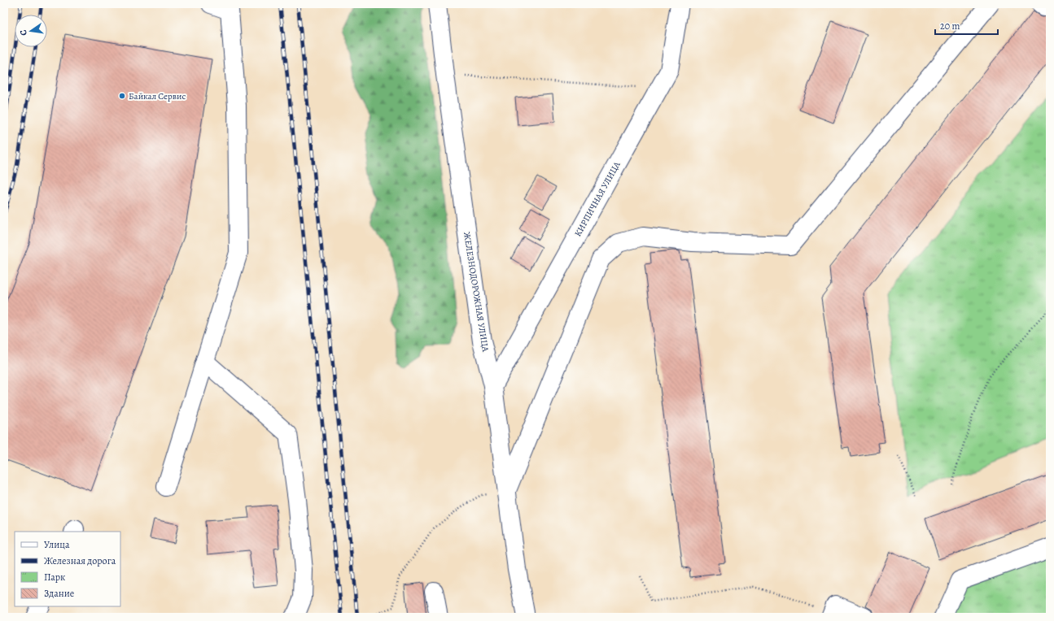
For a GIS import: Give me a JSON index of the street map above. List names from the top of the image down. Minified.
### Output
{"streets":{"street":["КИРПИЧНАЯ УЛИЦА","ЖЕЛЕЗНОДОРОЖНАЯ УЛИЦА"]},"crossings":[["КИРПИЧНАЯ УЛИЦА","ЖЕЛЕЗНОДОРОЖНАЯ УЛИЦА"]],"places":["Байкал Сервис"],"legend":["Улица","Железная дорога","Парк","Здание"],"scale_bar":"20 m","north":"left"}
